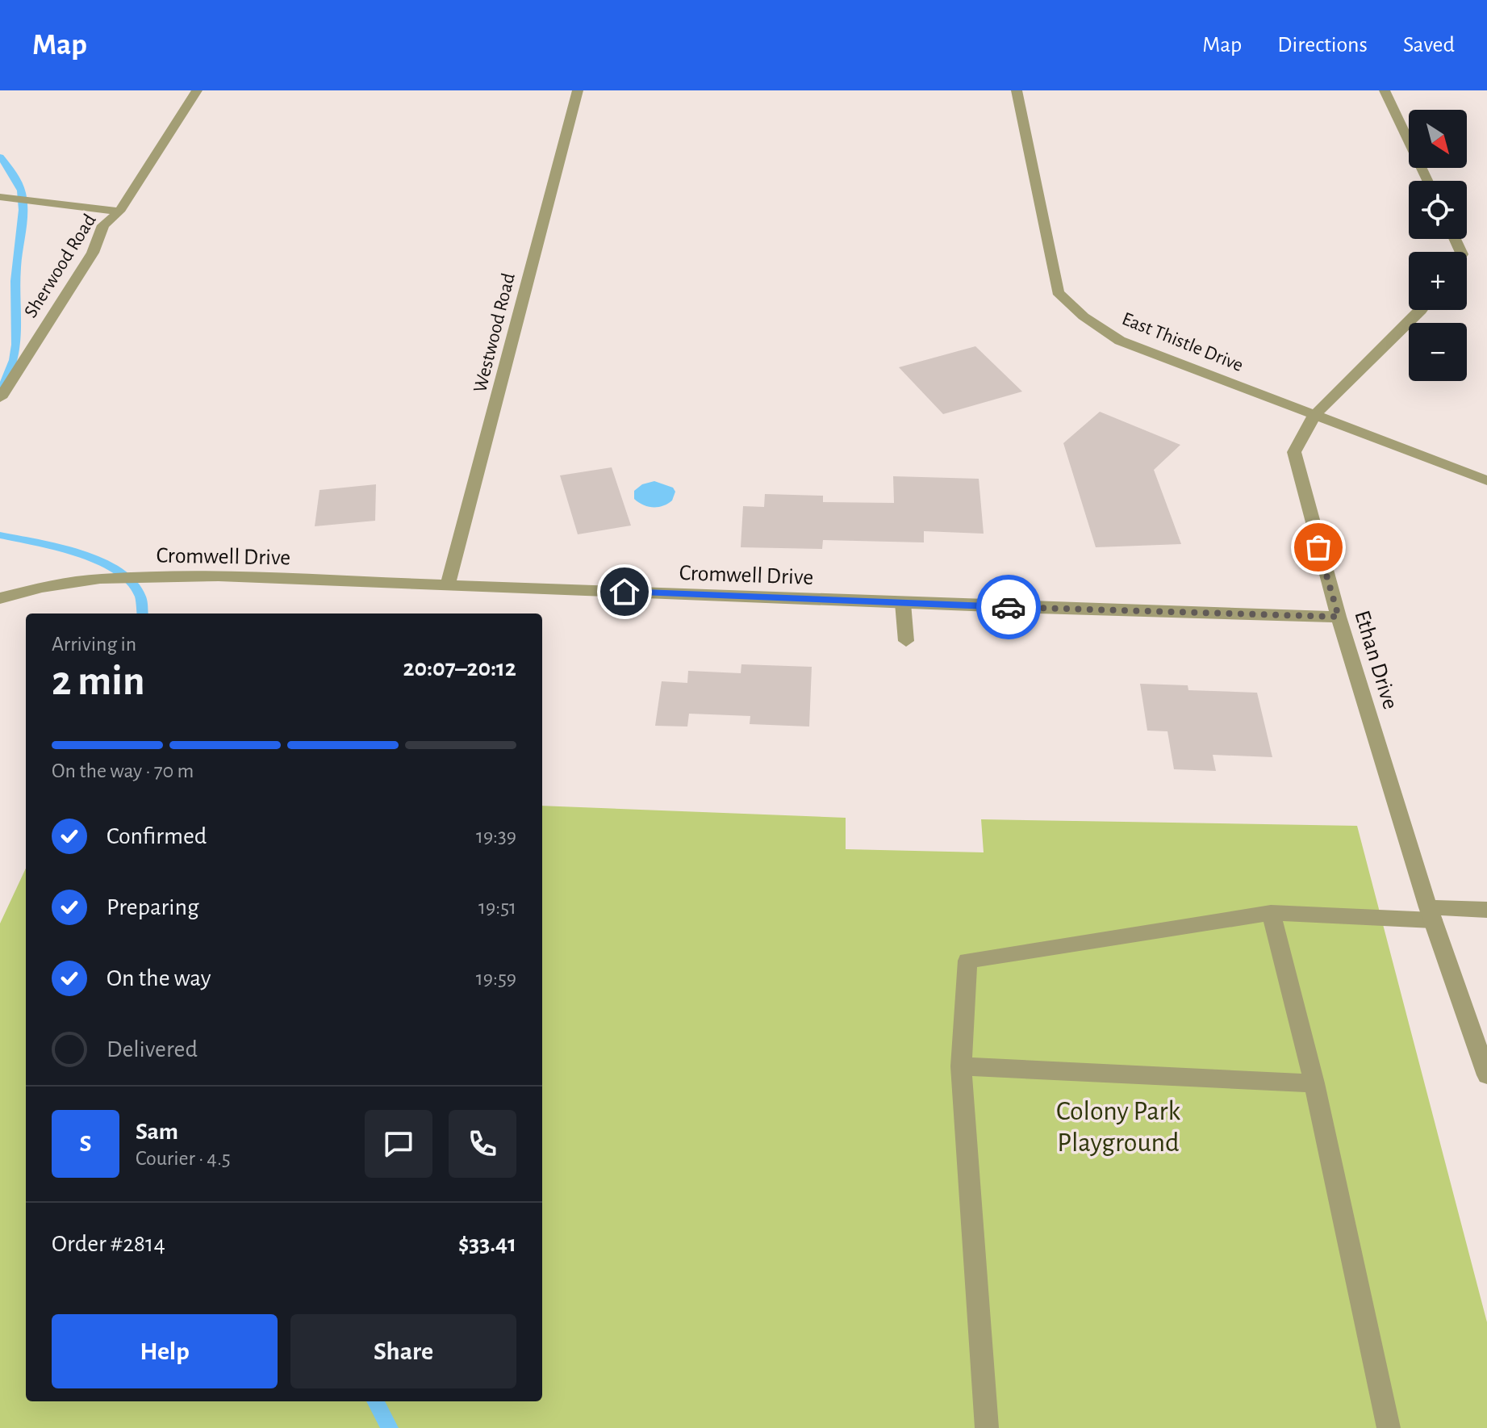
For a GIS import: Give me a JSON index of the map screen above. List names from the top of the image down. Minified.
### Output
{"streets":{"street":["Sherwood Road","Westwood Road","East Thistle Drive","Cromwell Drive","Ethan Drive"]},"crossings":[["Westwood Road","Cromwell Drive"],["East Thistle Drive","Ethan Drive"],["Cromwell Drive","Ethan Drive"]],"parks":["Colony Park Playground"],"north":"bottom right","page":{"header":"Map","nav":["Map","Directions","Saved"],"map_buttons":["+","−"],"heading":["2 min","Arriving in","20:07–20:12"],"panel":["Sam","Courier · 4.5","Order #2814","$33.41"],"bar":"On the way · 70 m","list":[["Confirmed","19:39"],["Preparing","19:51"],["On the way","19:59"],"Delivered"],"round":"S","buttons":["Help","Share"]}}
